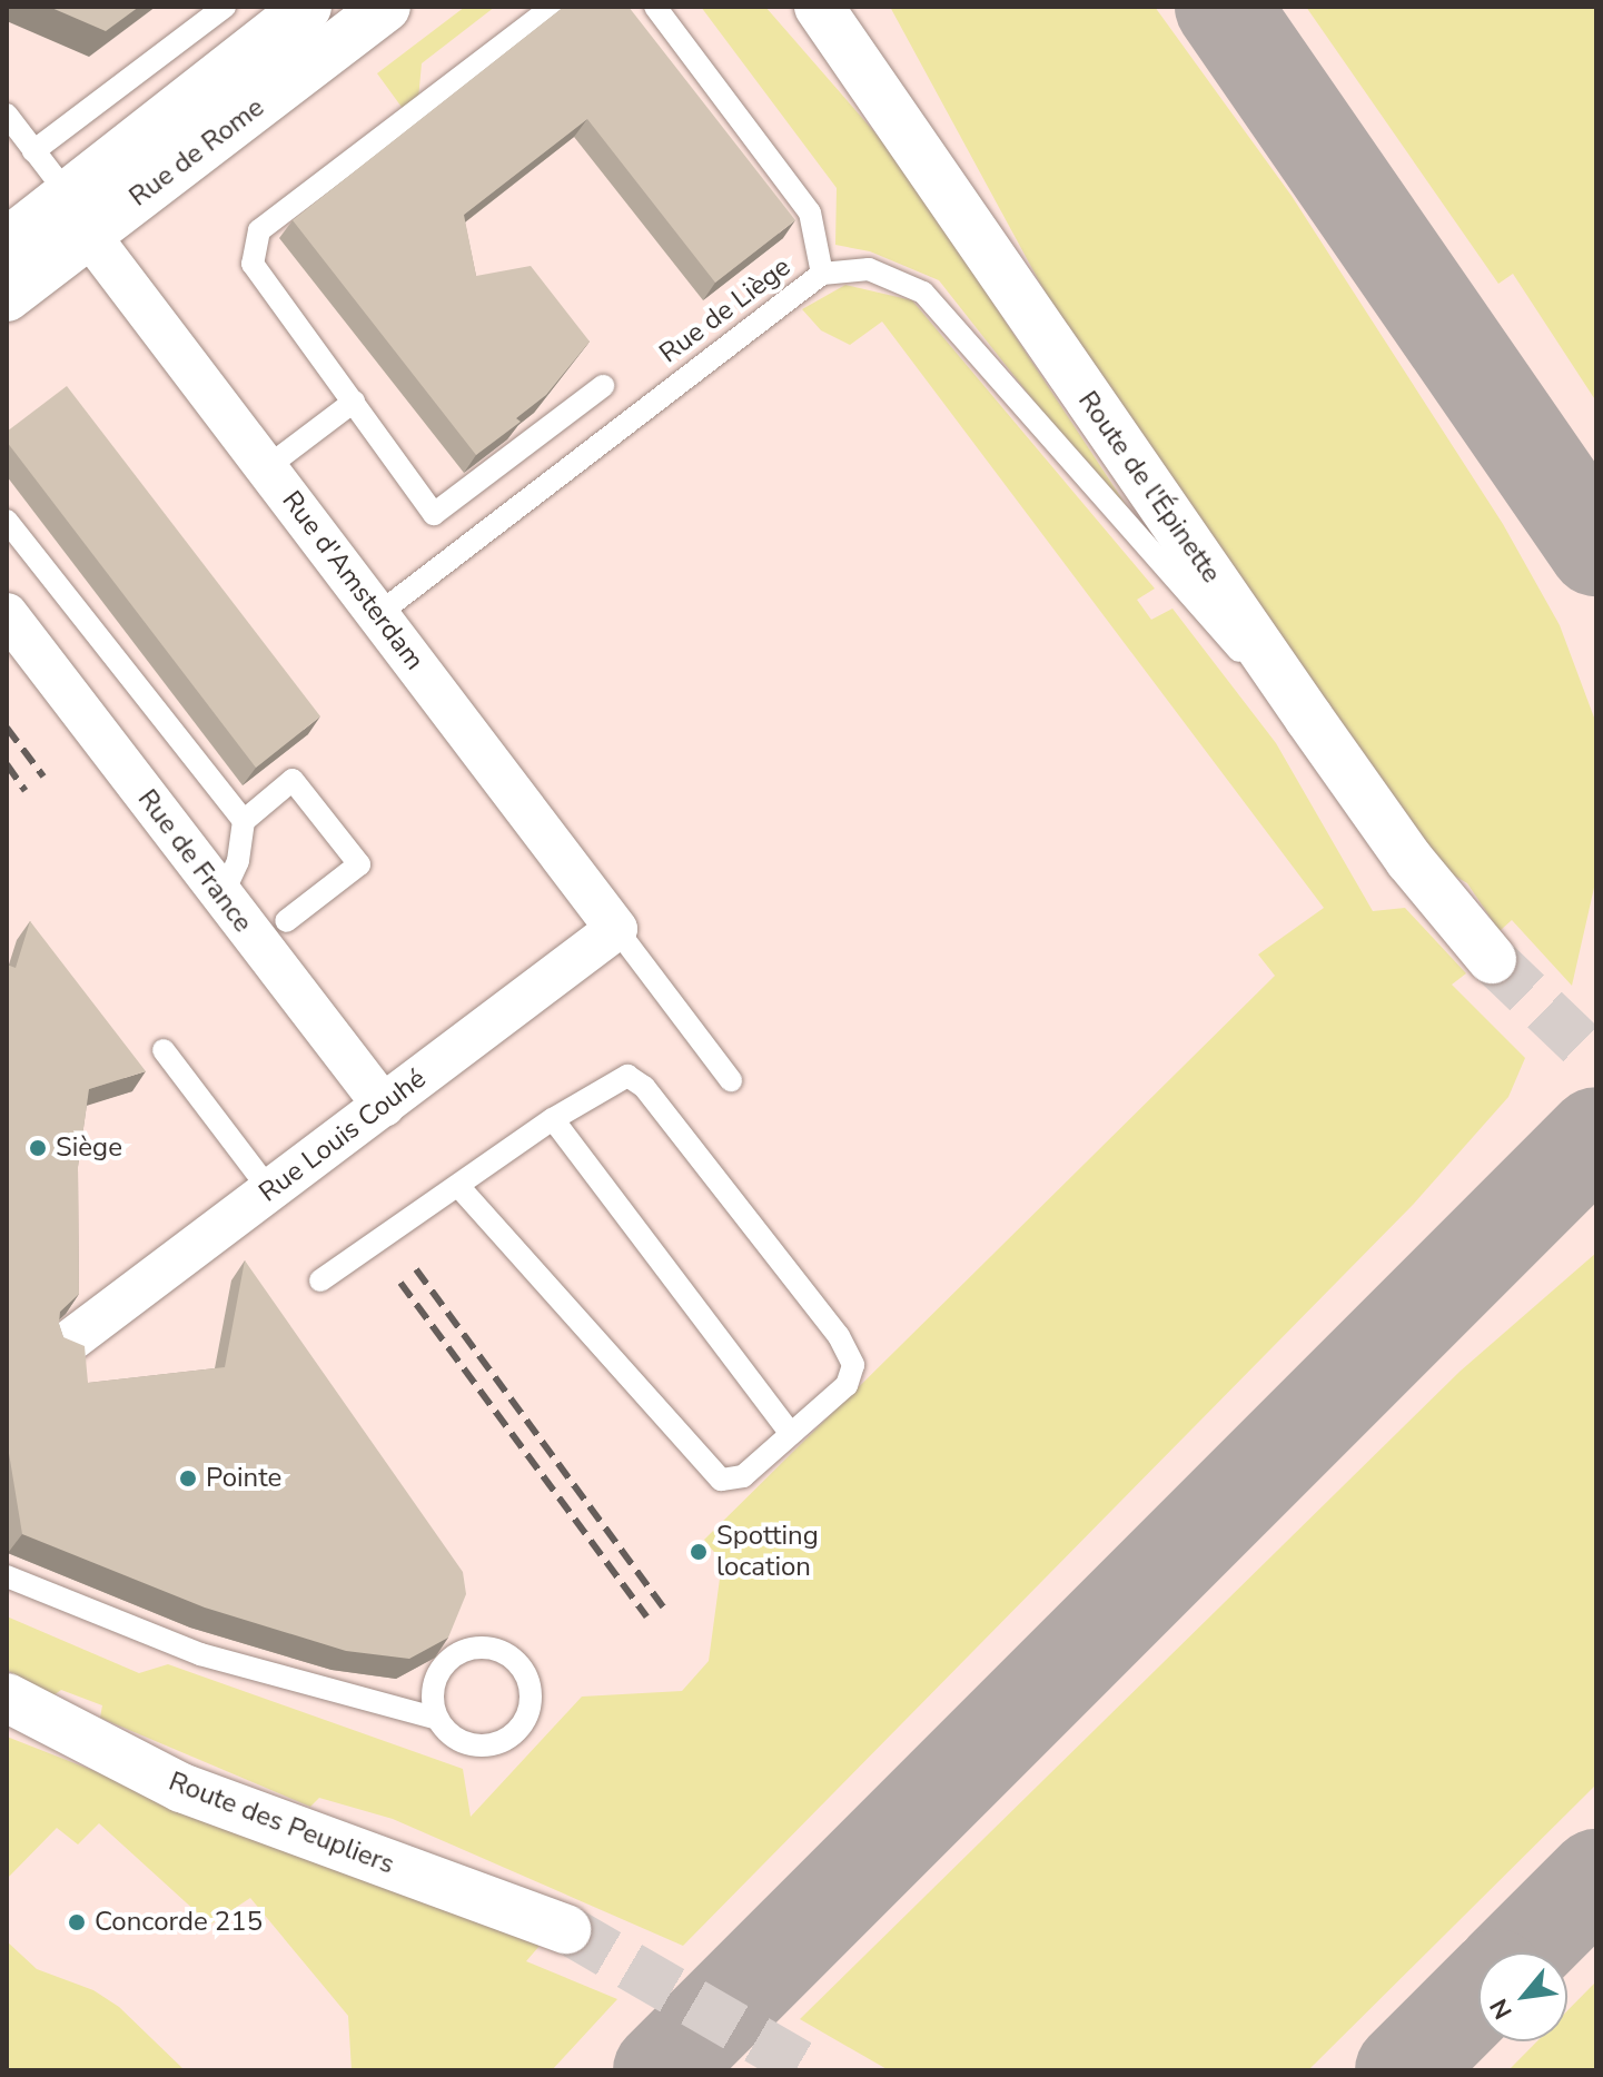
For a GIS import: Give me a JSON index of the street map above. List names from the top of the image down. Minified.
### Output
{"streets":{"main road":["Rue de Rome","Route de l'Épinette","Route des Peupliers"],"street":["Rue d'Amsterdam","Rue de France","Rue Louis Couhé"],"lane":["Rue de Liège"]},"crossings":[["Rue de Rome","Rue d'Amsterdam"],["Rue de Liège","Route de l'Épinette"],["Rue de Liège","Rue d'Amsterdam"],["Rue d'Amsterdam","Rue Louis Couhé"],["Rue de France","Rue Louis Couhé"]],"places":["Siège","Pointe","Spotting location","Concorde 215"],"north":"bottom left"}
